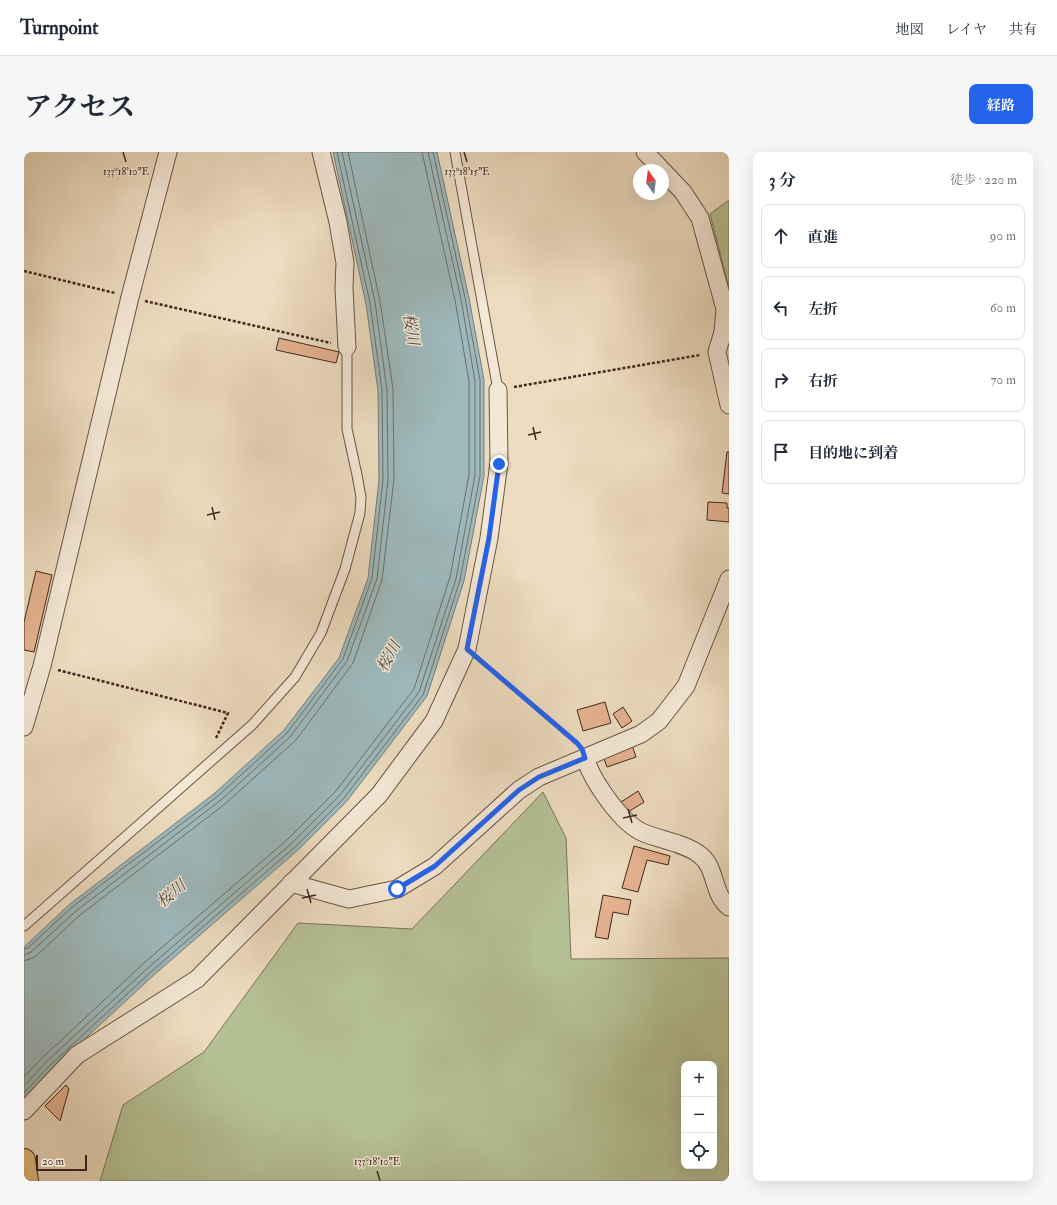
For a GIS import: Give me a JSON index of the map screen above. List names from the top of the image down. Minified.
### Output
{"water":["桜川"],"scale_bar":"20 m","north":"top","page":{"header":"Turnpoint","nav":["地図","レイヤ","共有"],"title":"アクセス","buttons":"経路","heading":["3 分","徒歩 · 220 m"],"list":[["直進","90 m"],["左折","60 m"],["右折","70 m"],"目的地に到着"],"map_buttons":["+","−"],"scale":"20 m"},"coordinates":["133°18'10\"E","133°18'15\"E"]}
